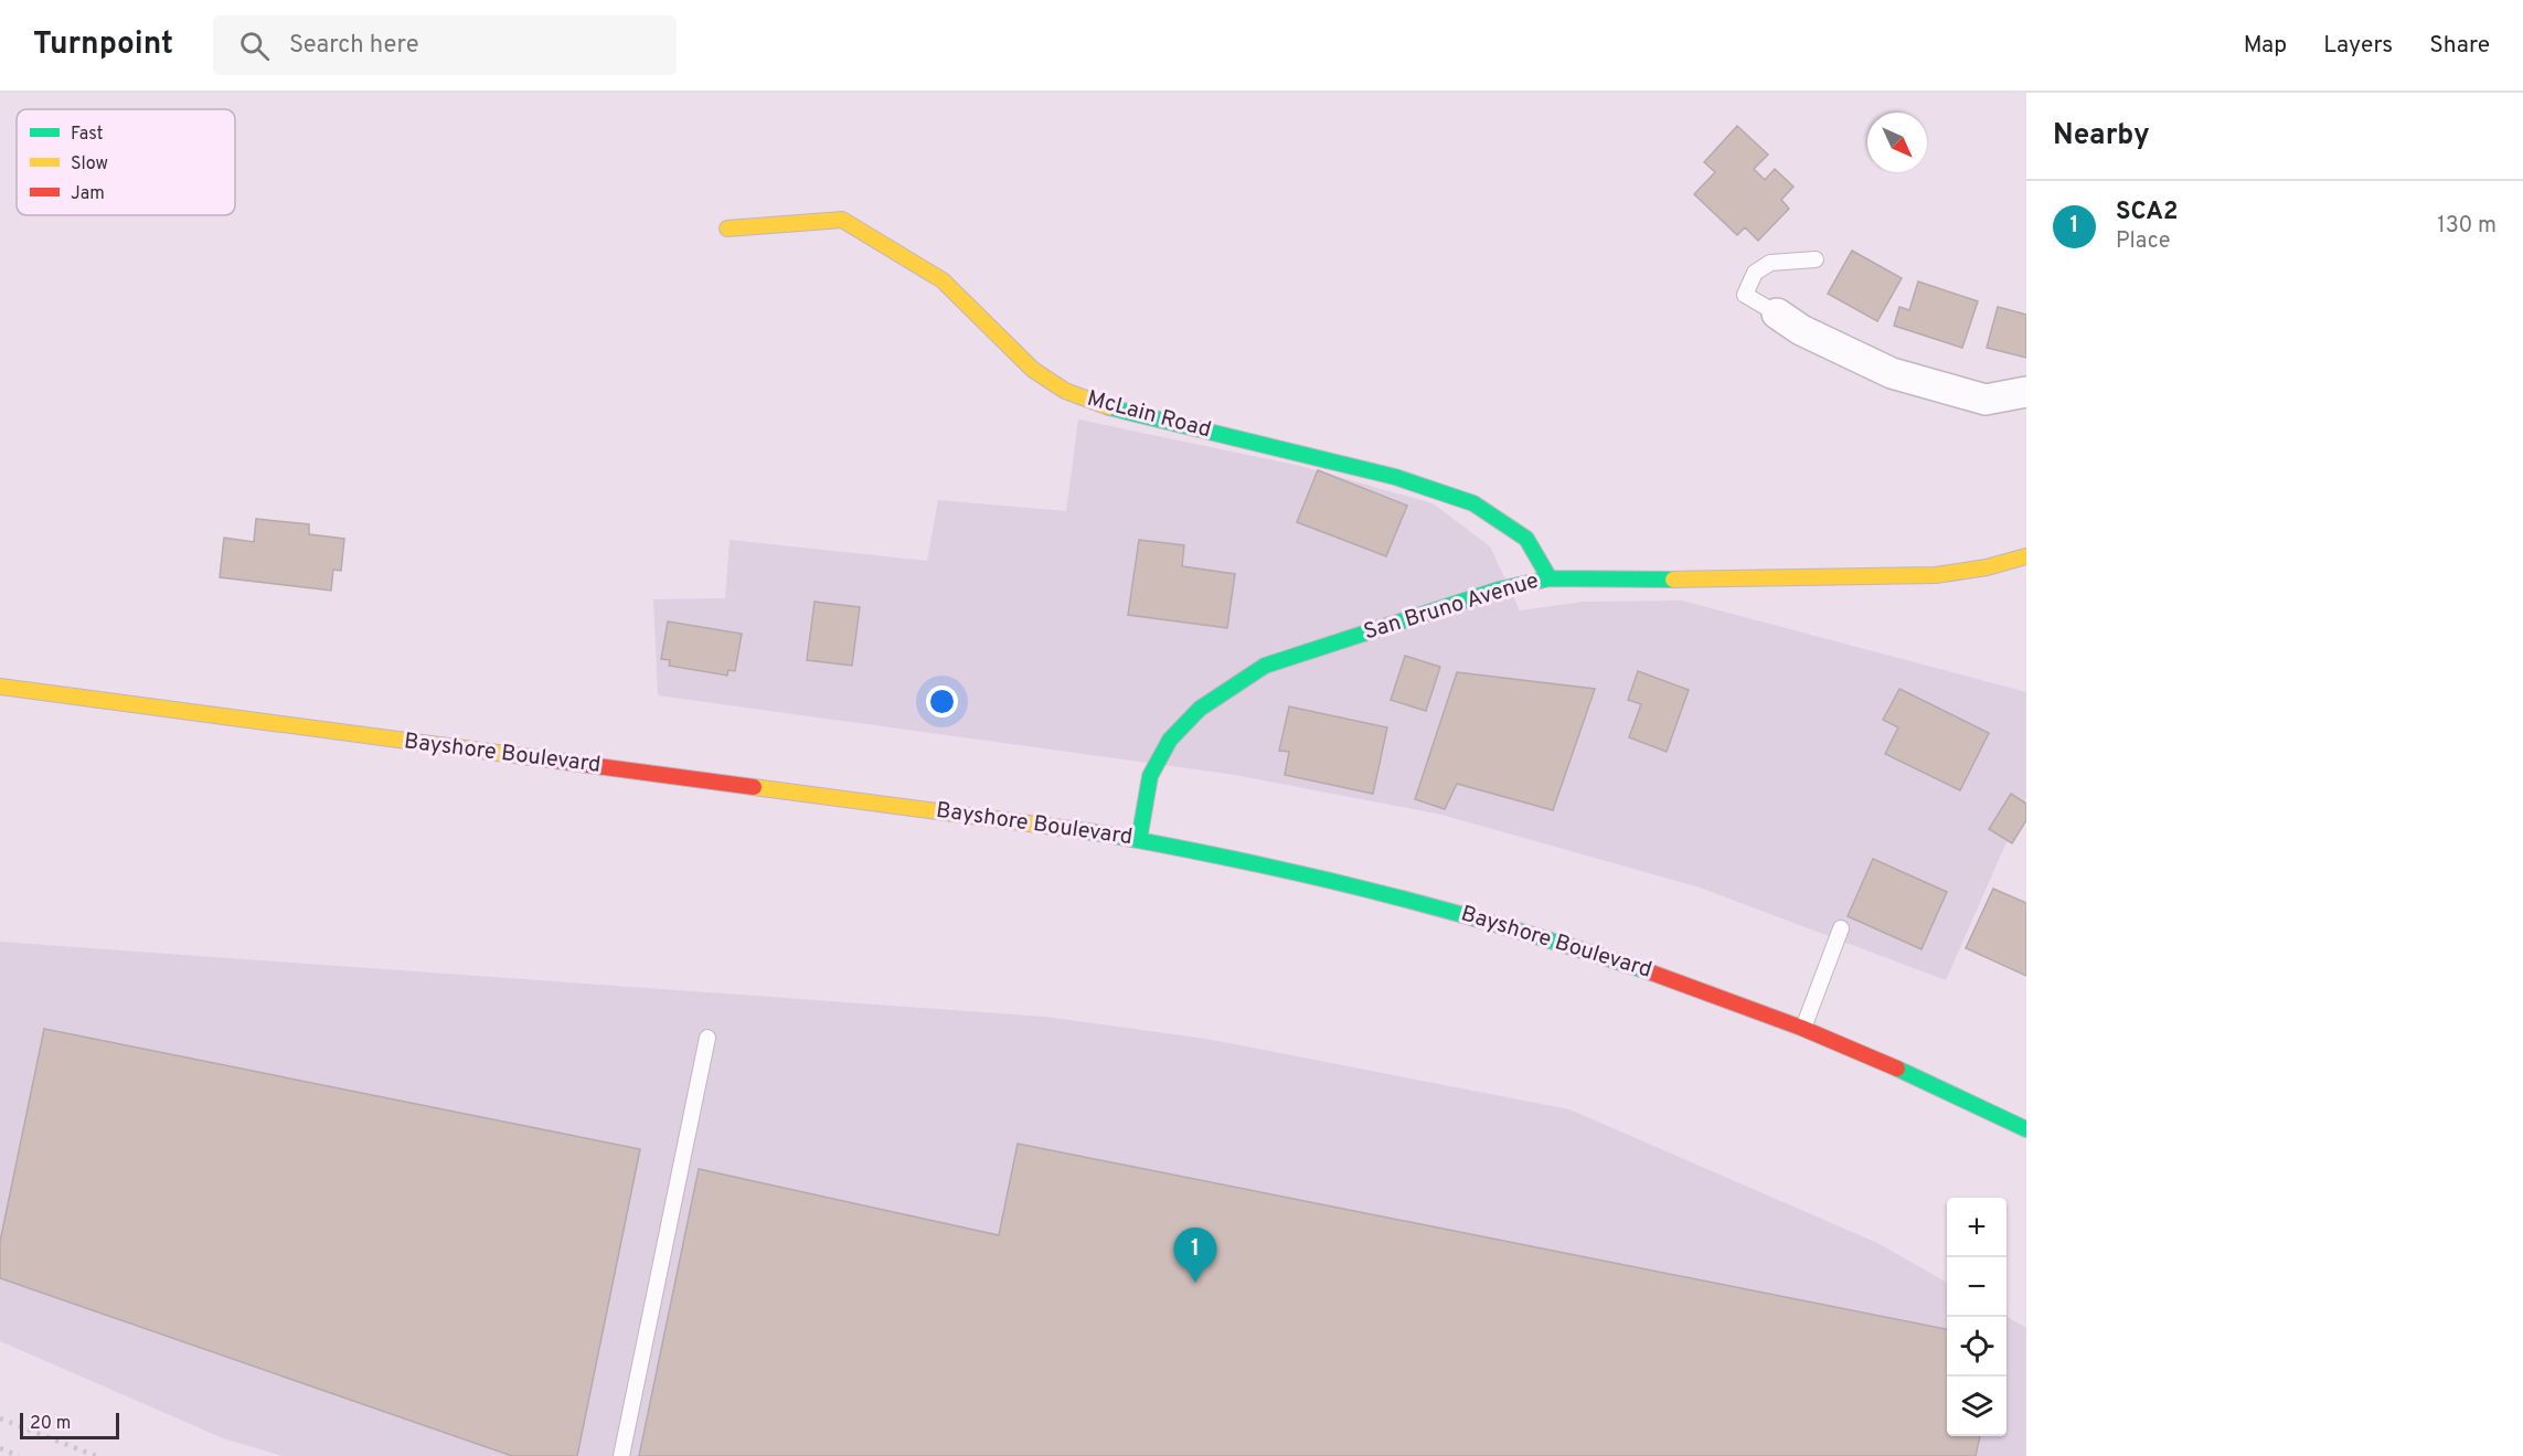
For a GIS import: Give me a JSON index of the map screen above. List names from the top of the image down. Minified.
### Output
{"streets":{"main road":["McLain Road","San Bruno Avenue","Bayshore Boulevard"]},"crossings":[["McLain Road","San Bruno Avenue"],["San Bruno Avenue","Bayshore Boulevard"]],"legend":["Fast","Slow","Jam"],"scale_bar":"20 m","north":"bottom right","page":{"header":"Turnpoint","search":"Search here","nav":["Map","Layers","Share"],"heading":"Nearby","list":[{"mark":"1","name":"SCA2","note":"Place","value":"130 m"}],"map_buttons":["+","−"],"pins":"1","scale":"20 m"}}
